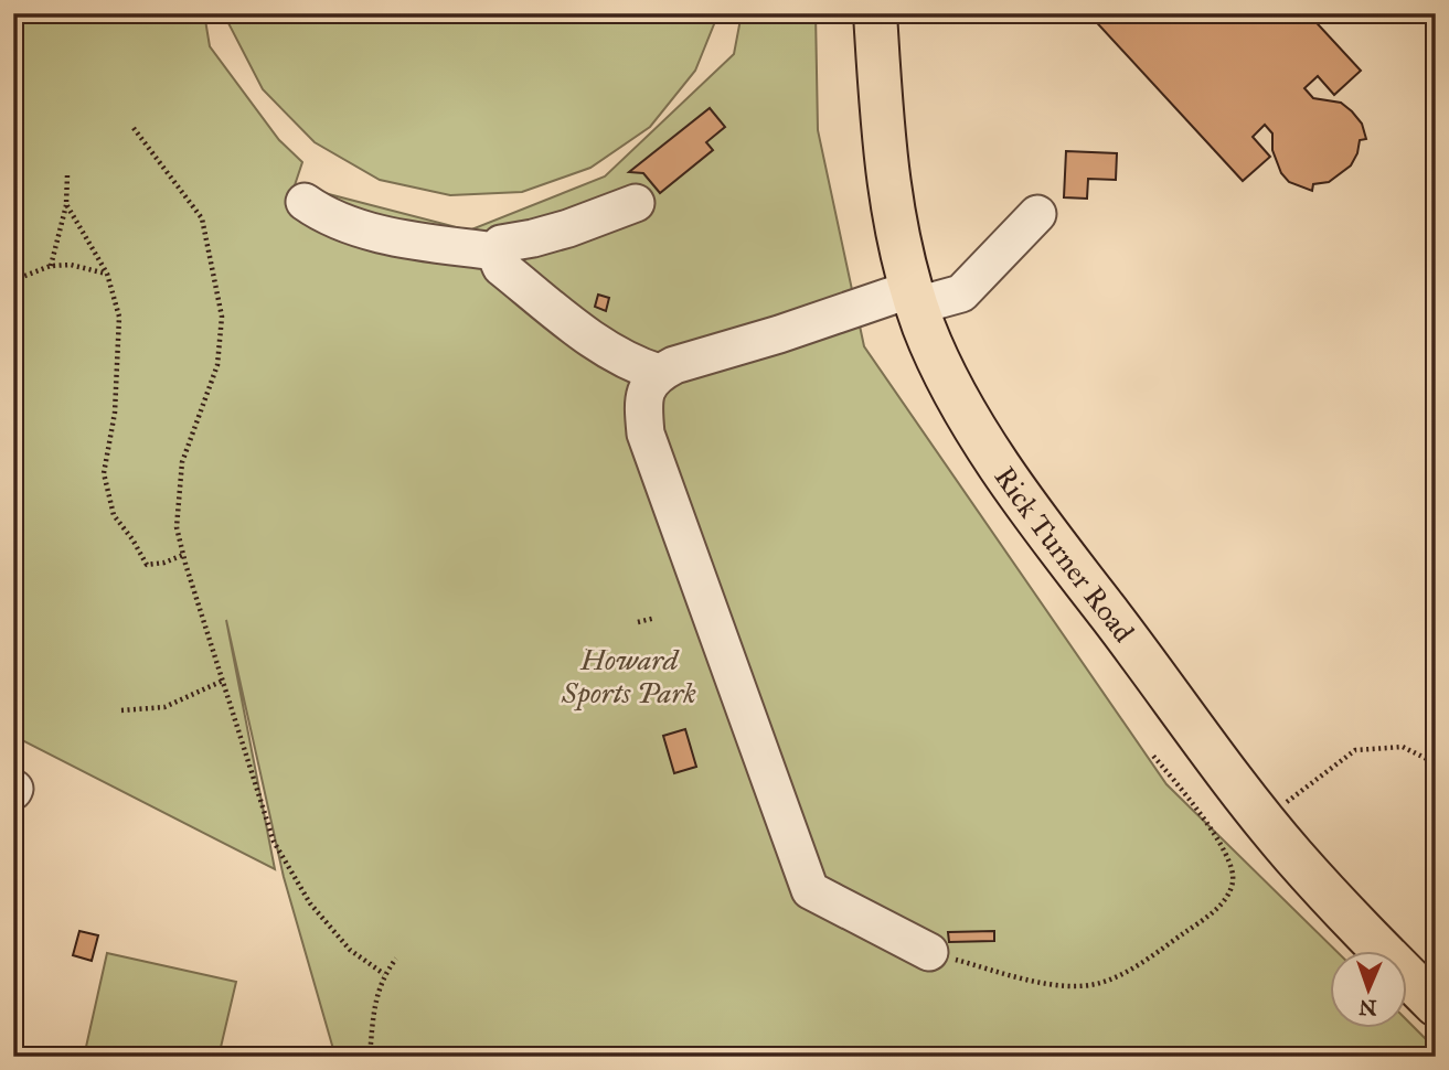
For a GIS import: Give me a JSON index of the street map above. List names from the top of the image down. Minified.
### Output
{"streets":{"main road":["Rick Turner Road"]},"parks":["Howard Sports Park"],"north":"bottom"}
